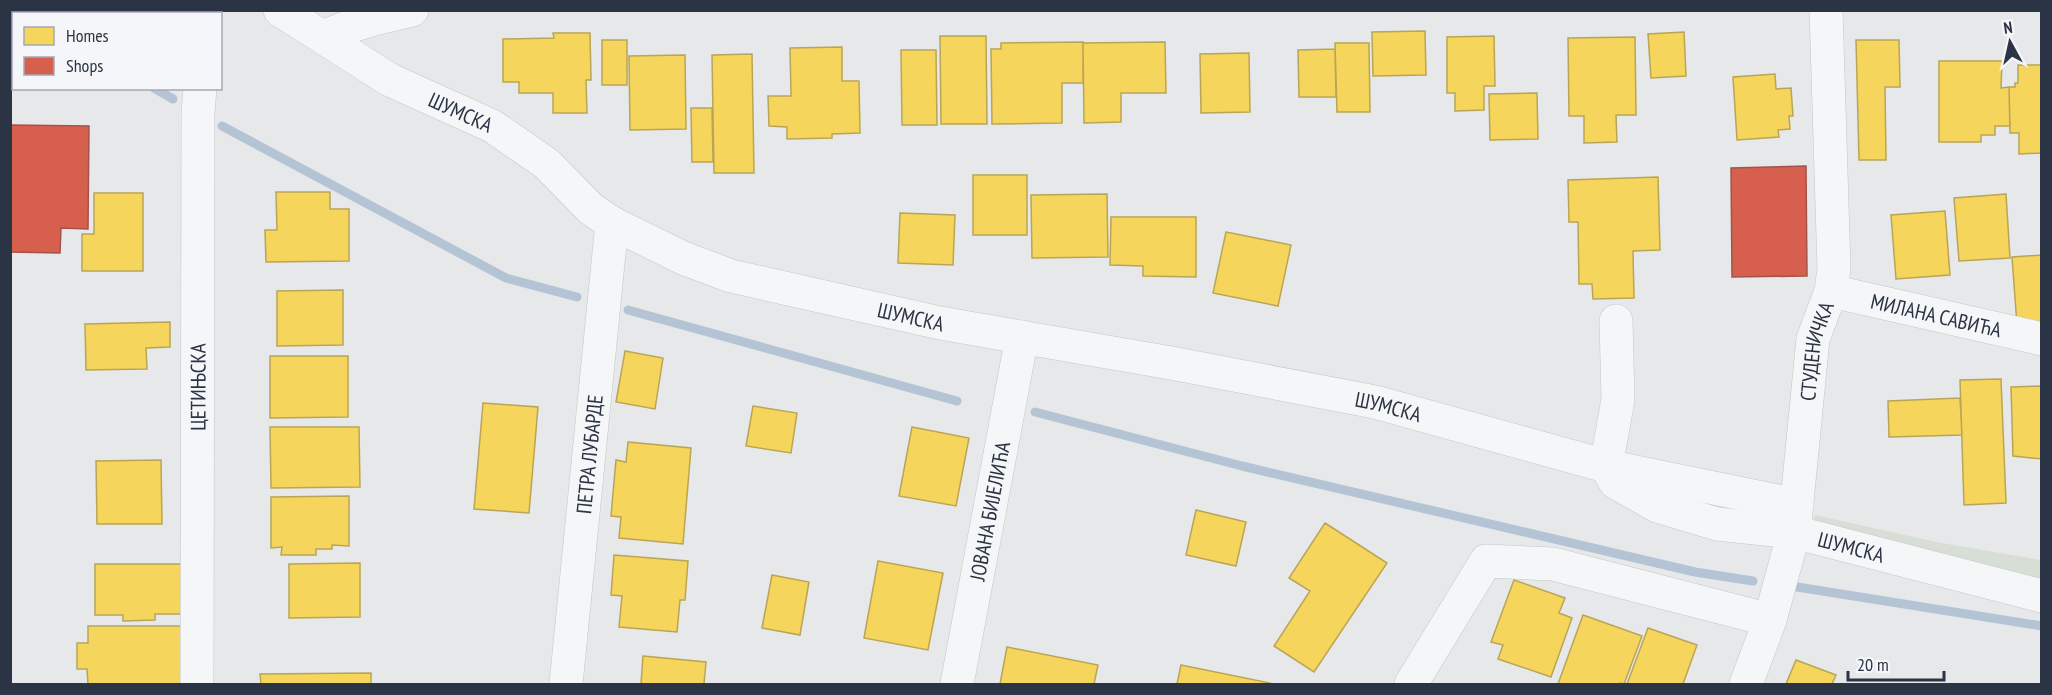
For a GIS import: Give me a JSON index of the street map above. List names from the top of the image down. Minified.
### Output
{"streets":{"street":["ШУМСКА","МИЛАНА САВИЋА","СТУДЕНИЧКА","ЦЕТИЊСКА","ПЕТРА ЛУБАРДЕ","ЈОВАНА БИЈЕЛИЋА"]},"crossings":[["ШУМСКА","СТУДЕНИЧКА"],["ШУМСКА","ПЕТРА ЛУБАРДЕ"],["ШУМСКА","ЈОВАНА БИЈЕЛИЋА"],["МИЛАНА САВИЋА","СТУДЕНИЧКА"]],"legend":["Homes","Shops"],"scale_bar":"20 m","north":"top"}
